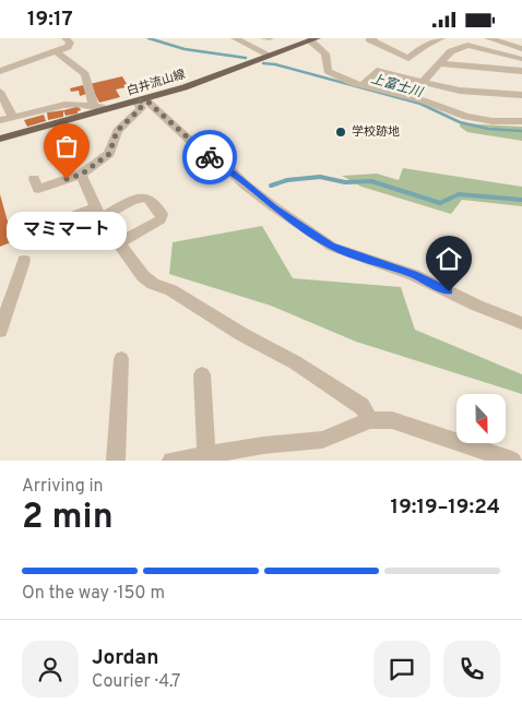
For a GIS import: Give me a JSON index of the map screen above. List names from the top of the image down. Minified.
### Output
{"streets":{"main road":["白井流山線"]},"water":["上富士川"],"places":["学校跡地","マミマート"],"north":"bottom","page":{"status":"19:17","bubble":"マミマート","heading":["2 min","Arriving in","19:19–19:24"],"panel":["Jordan","Courier · 4.7"],"bar":"On the way · 150 m"}}
